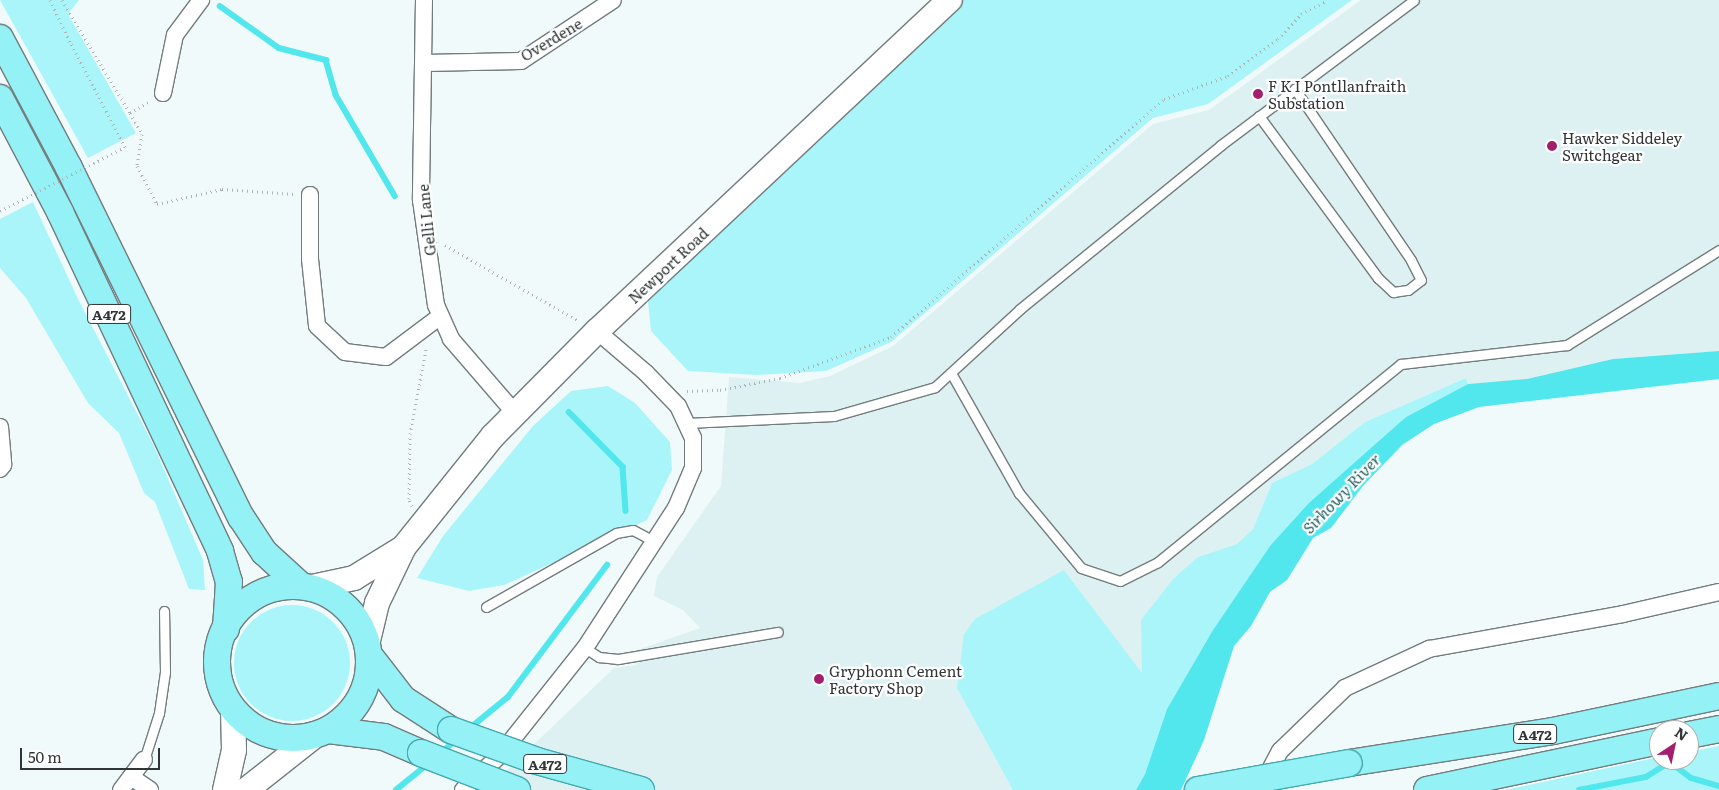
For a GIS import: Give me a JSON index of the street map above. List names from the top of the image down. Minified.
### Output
{"streets":{"main road":["Newport Road","A472"],"street":["Overdene","Gelli Lane"]},"crossings":[["Overdene","Gelli Lane"],["Gelli Lane","Newport Road"],["Newport Road","A472"]],"water":["Sirhowy River"],"places":["F K I Pontllanfraith Substation","Hawker Siddeley Switchgear","Gryphonn Cement Factory Shop"],"scale_bar":"50 m","north":"top right"}
